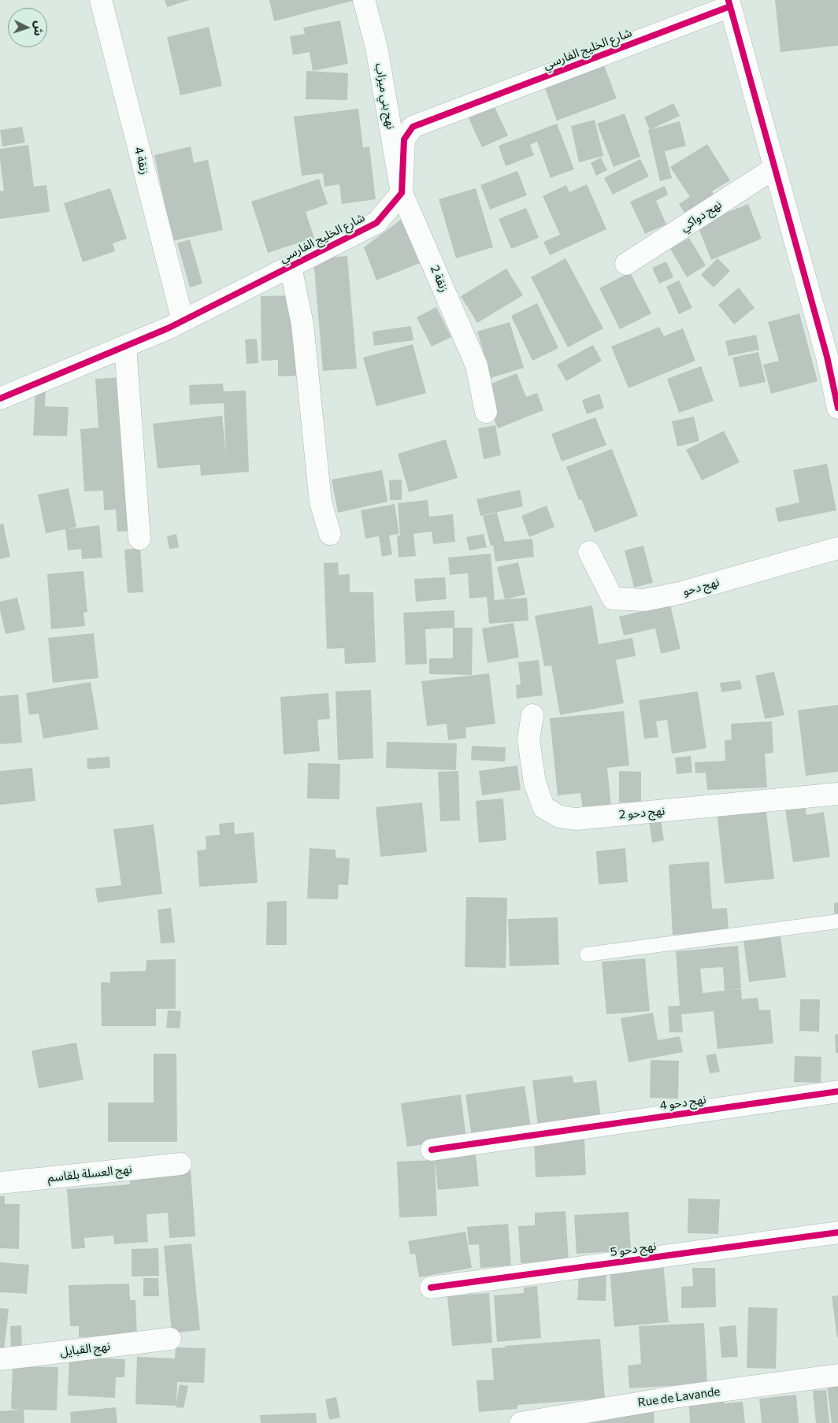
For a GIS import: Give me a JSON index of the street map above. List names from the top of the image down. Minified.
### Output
{"streets":{"street":["شارع الخليج الفارسي","نهج بني ميزاب","زنقة 4","نهج دواكي","زنقة 2","نهج دحو","نهج دحو 2","نهج دحو 4","نهج العسلة بلقاسم","نهج دحو 5","نهج القبايل","Rue de Lavande"]},"crossings":[["شارع الخليج الفارسي","نهج بني ميزاب"],["شارع الخليج الفارسي","زنقة 4"],["شارع الخليج الفارسي","زنقة 2"],["نهج بني ميزاب","زنقة 2"]],"north":"right"}
